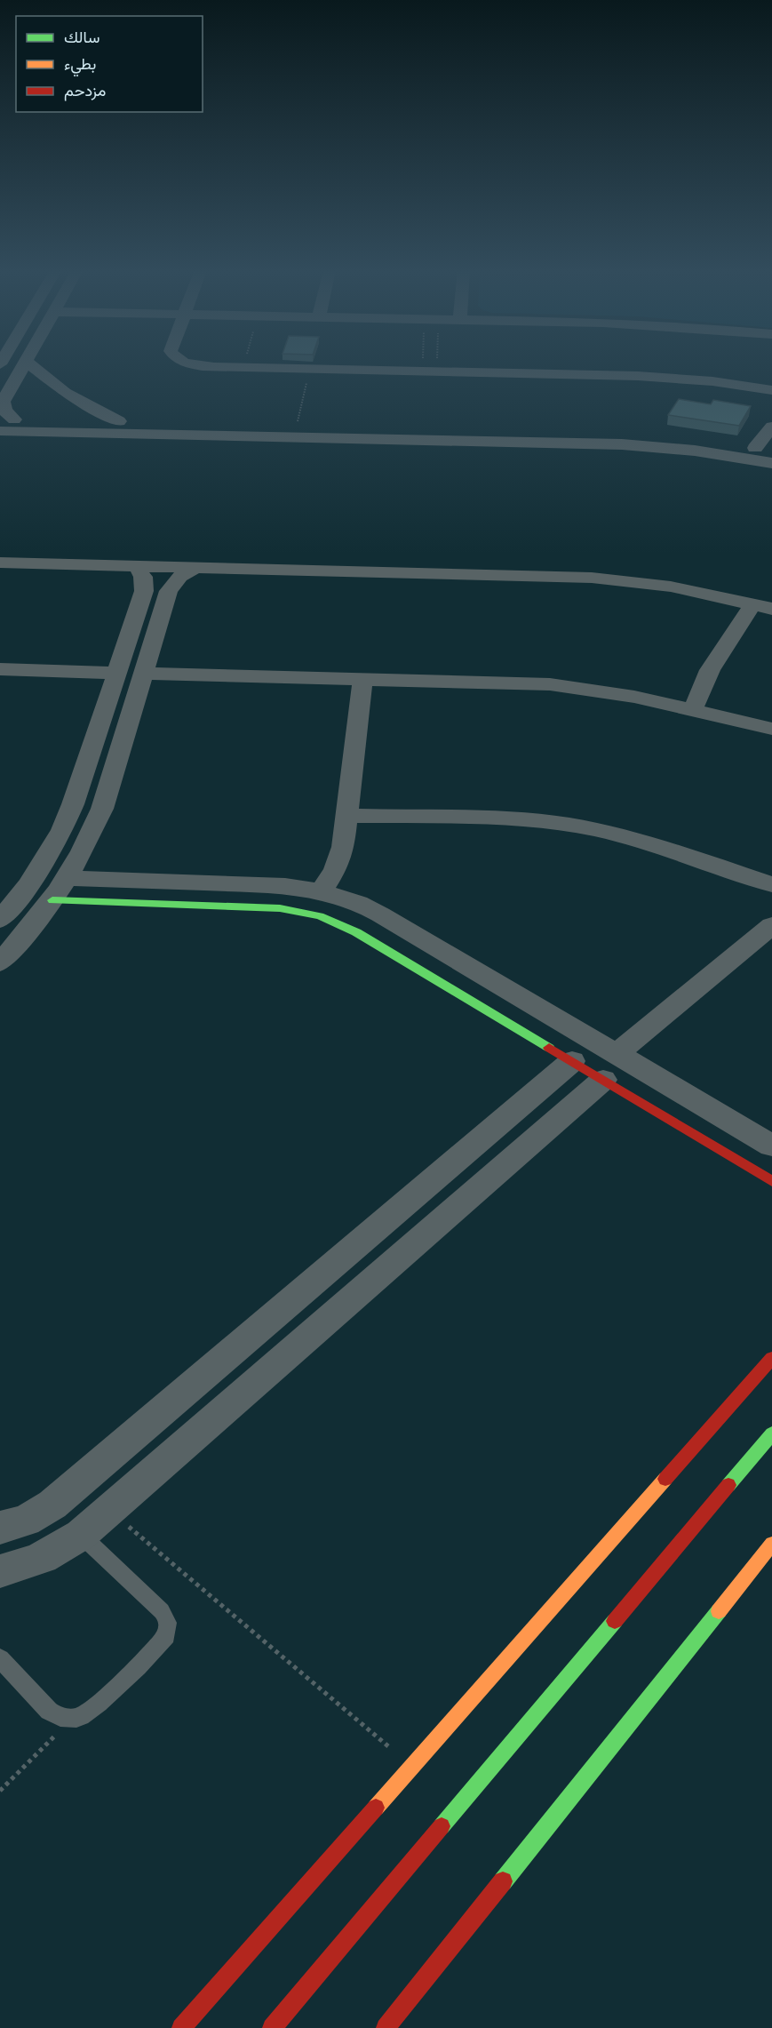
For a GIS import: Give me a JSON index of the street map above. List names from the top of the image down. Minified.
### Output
{"legend":["سالك","بطيء","مزدحم"]}
